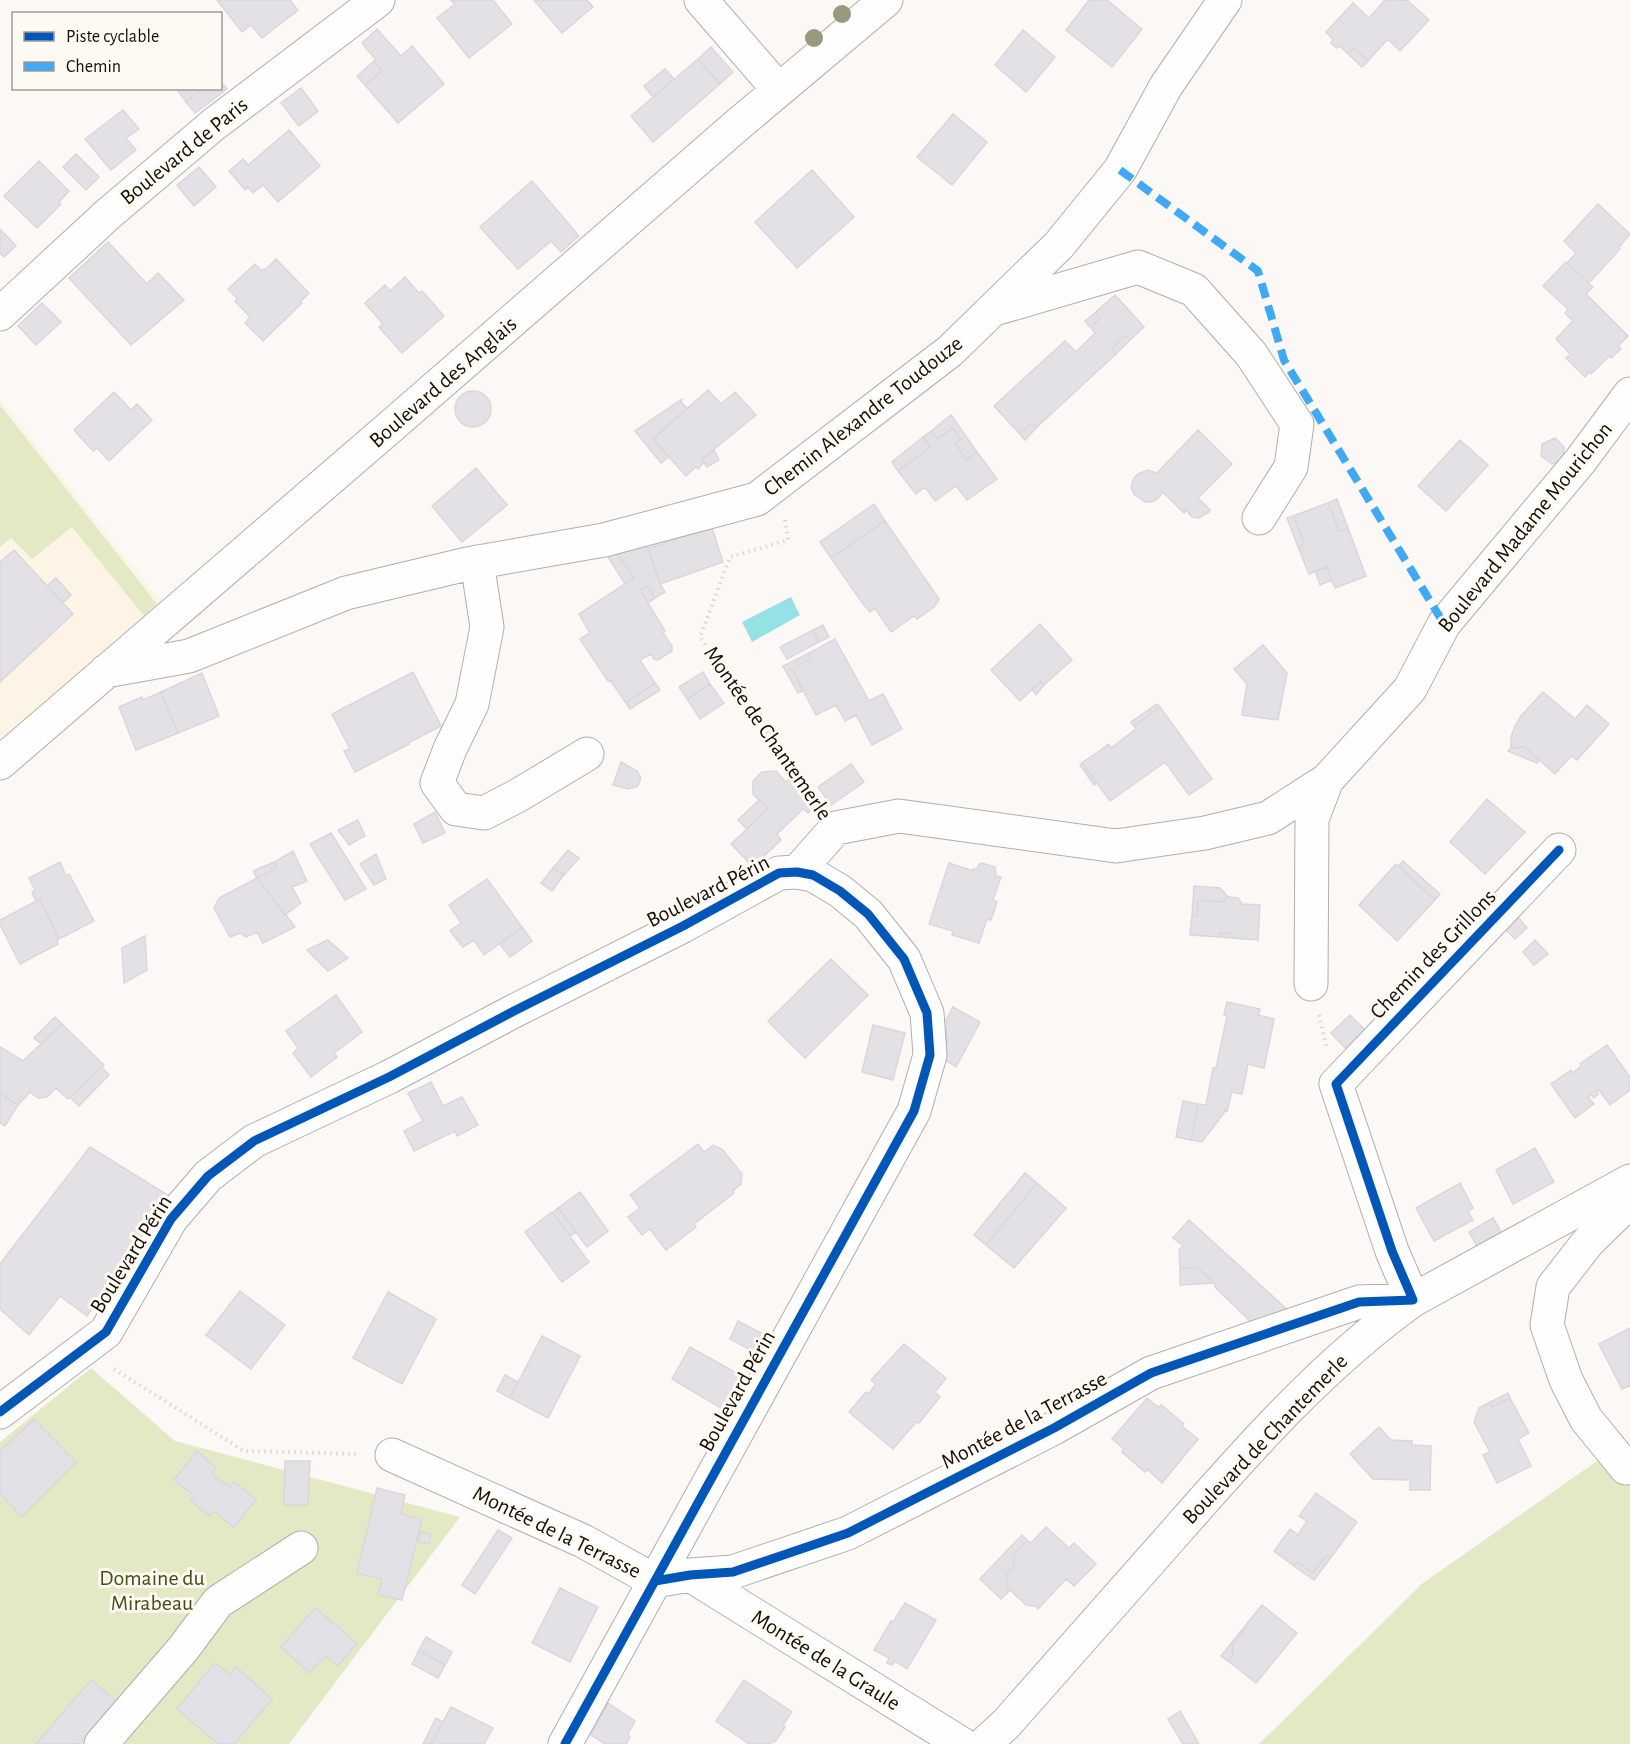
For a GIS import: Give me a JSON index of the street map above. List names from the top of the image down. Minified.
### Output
{"streets":{"street":["Boulevard de Paris","Boulevard des Anglais","Chemin Alexandre Toudouze","Boulevard Madame Mourichon","Boulevard Périn","Chemin des Grillons","Montée de la Terrasse","Boulevard de Chantemerle","Montée de la Graule"],"path":["Montée de Chantemerle"]},"crossings":[["Boulevard des Anglais","Chemin Alexandre Toudouze"],["Boulevard Madame Mourichon","Montée de Chantemerle"],["Boulevard Périn","Montée de la Terrasse"],["Montée de la Terrasse","Boulevard de Chantemerle"],["Montée de la Terrasse","Montée de la Graule"]],"parks":["Domaine du Mirabeau"],"legend":["Piste cyclable","Chemin"]}
